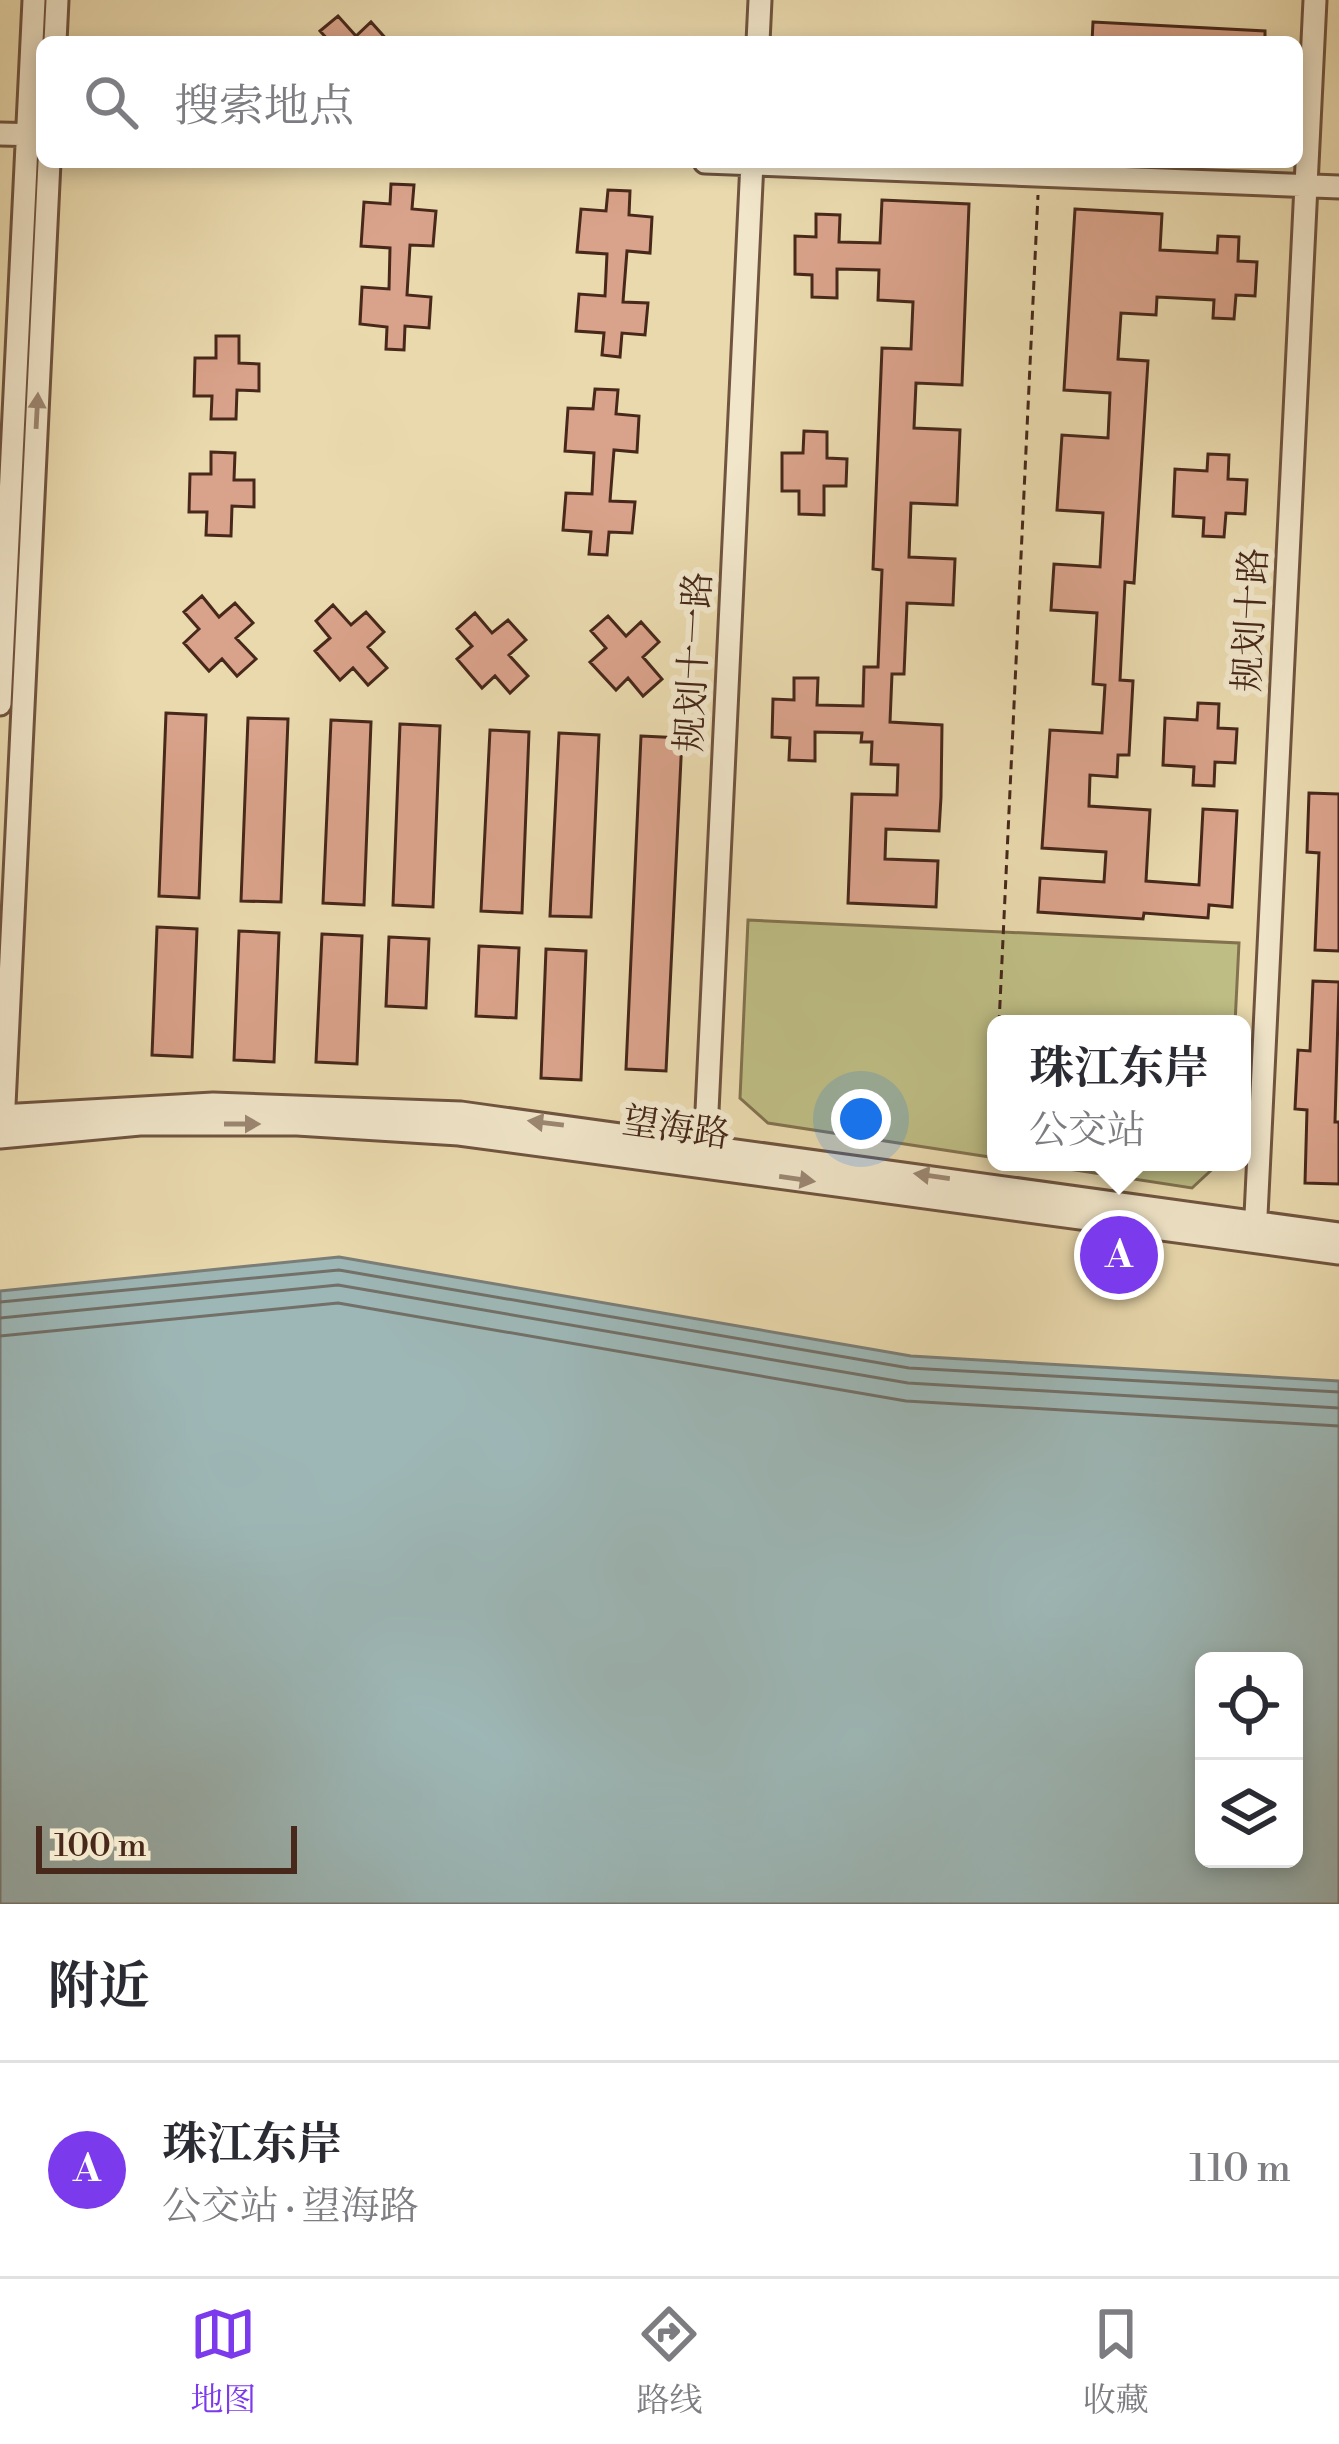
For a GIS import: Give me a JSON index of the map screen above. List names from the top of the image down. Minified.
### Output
{"streets":{"street":["规划十路","规划十一路","望海路"]},"crossings":[["规划十路","望海路"],["规划十一路","望海路"]],"scale_bar":"100 m","page":{"search":"搜索地点","popup":["珠江东岸","公交站"],"pins":"A","scale":"100 m","heading":"附近","list":[{"mark":"A","name":"珠江东岸","note":"公交站 · 望海路","value":"110 m"}],"nav":["地图","路线","收藏"]}}
